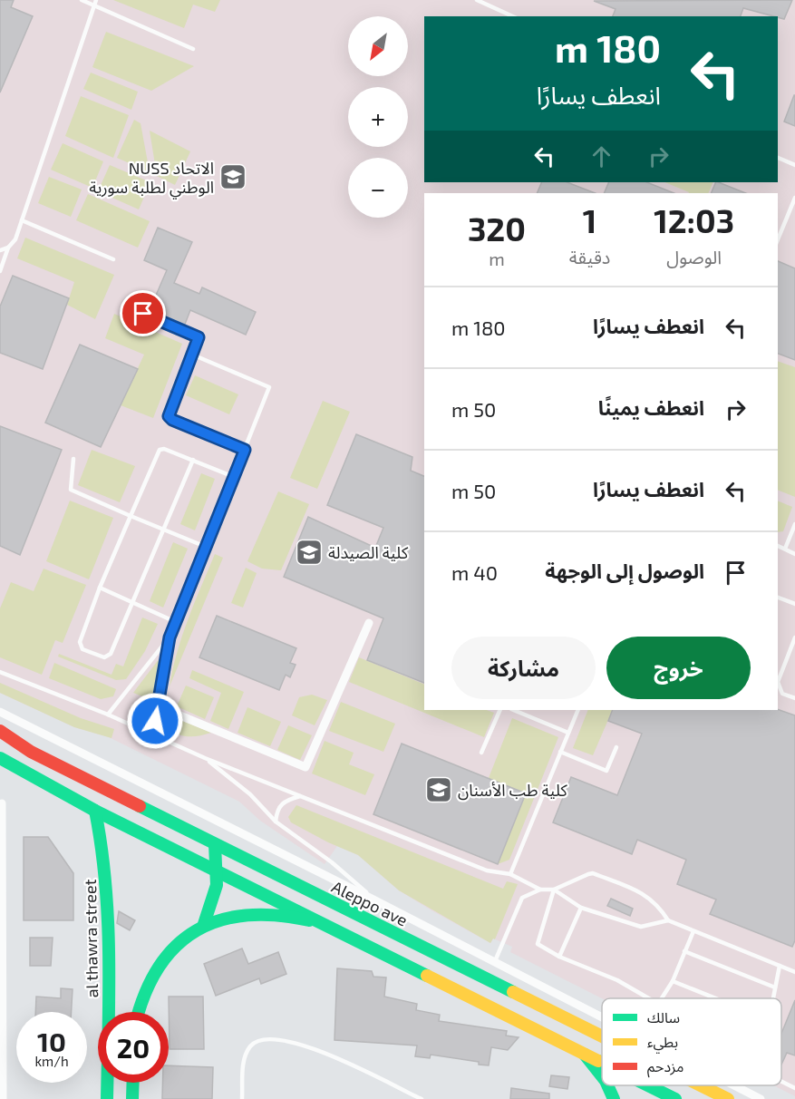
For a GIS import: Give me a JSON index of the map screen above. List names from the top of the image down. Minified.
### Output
{"streets":{"main road":["Aleppo ave","al thawra street"]},"places":{"school or university":["NUSS الاتحاد الوطني لطلبة سورية","كلية الصيدلة","كلية طب الأسنان"]},"legend":["سالك","بطيء","مزدحم"],"north":"bottom left","page":{"map_buttons":["+","−"],"turn":["180 m","انعطف يسارًا"],"eta":["12:03","الوصول","1","دقيقة","320","m"],"list":[{"name":"انعطف يسارًا","value":"180 m"},{"name":"انعطف يمينًا","value":"50 m"},{"name":"انعطف يسارًا","value":"50 m"},{"name":"الوصول إلى الوجهة","value":"40 m"}],"buttons":["خروج","مشاركة"],"speed":"10 km/h","limit":"20"}}
